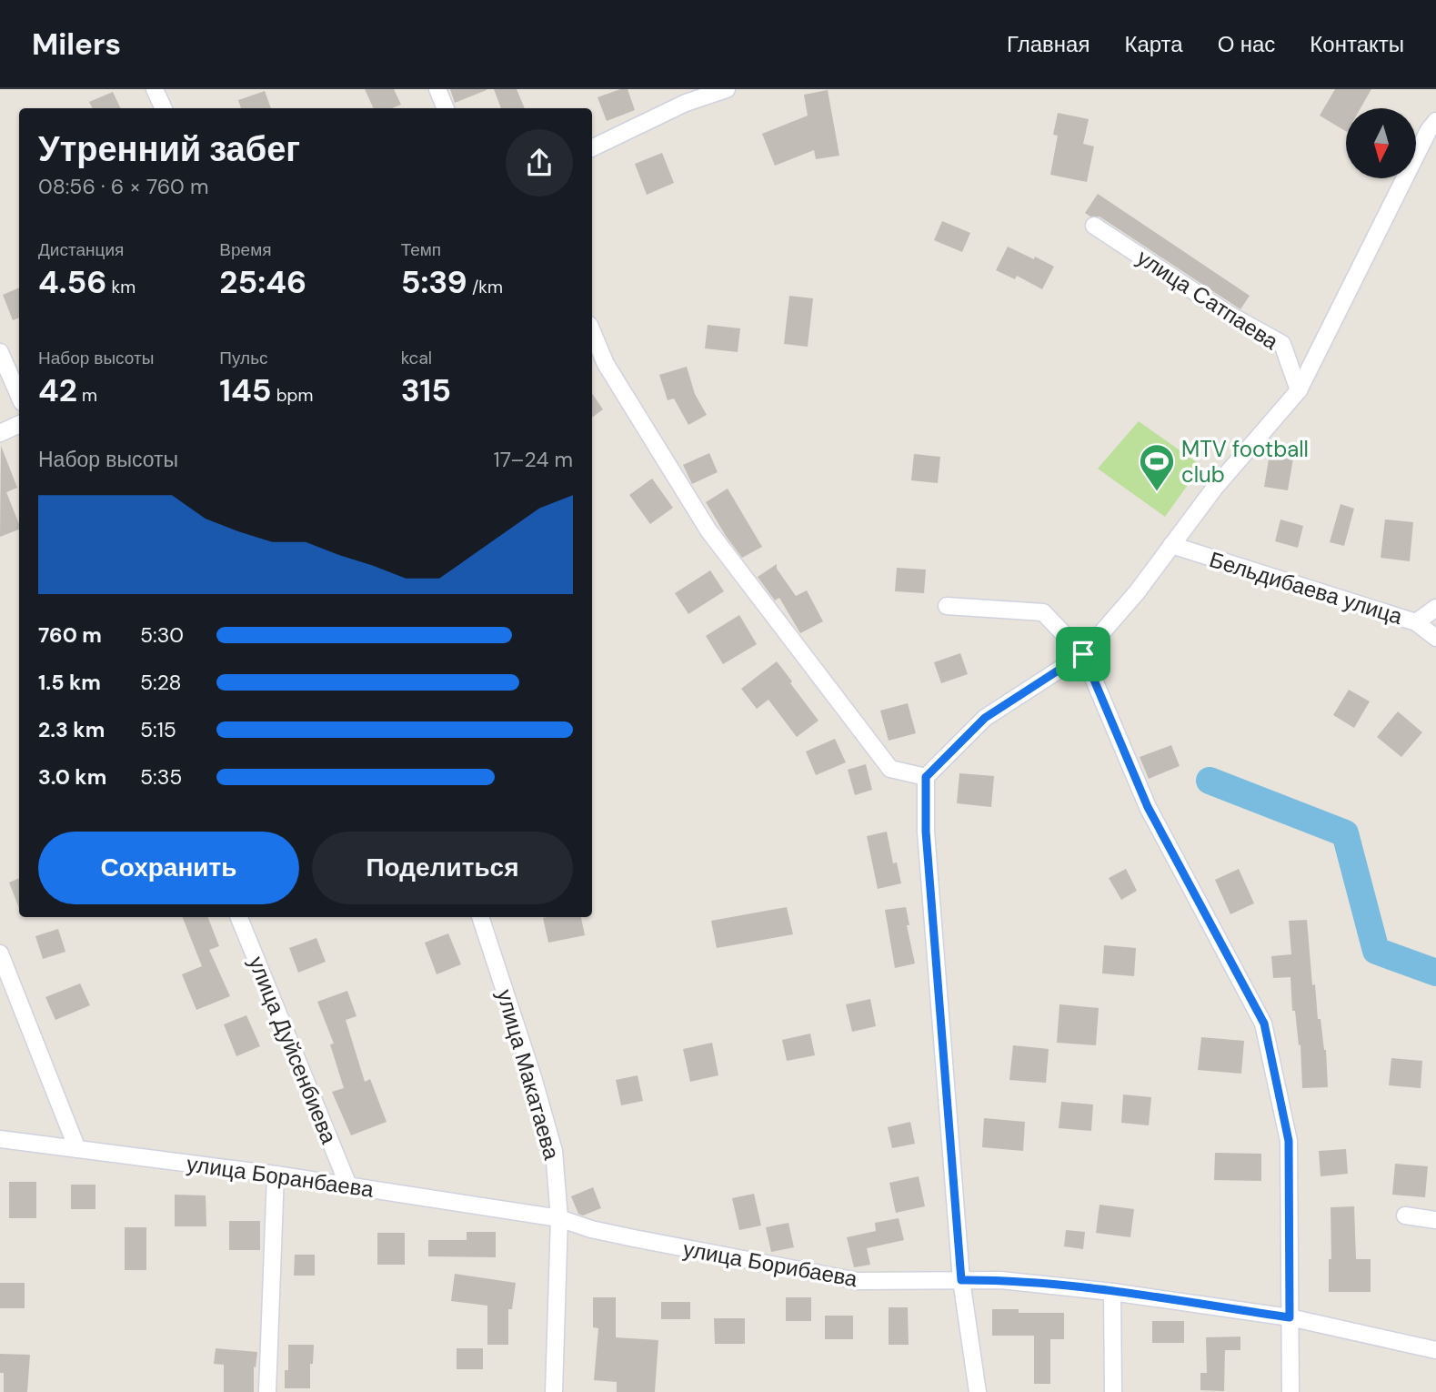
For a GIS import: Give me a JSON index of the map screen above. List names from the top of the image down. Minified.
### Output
{"streets":{"street":["улица Сатпаева","Бельдибаева улица","улица Дуйсенбиева","улица Макатаева","улица Боранбаева","улица Борибаева"]},"crossings":[["улица Дуйсенбиева","улица Боранбаева"],["улица Макатаева","улица Боранбаева"],["улица Макатаева","улица Борибаева"],["улица Боранбаева","улица Борибаева"]],"places":{"sports":["MTV football club"]},"north":"bottom","page":{"header":"Milers","nav":["Главная","Карта","О нас","Контакты"],"heading":["Утренний забег","08:56 · 6 × 760 m"],"stats":[["Дистанция","4.56 km"],["Время","25:46"],["Темп","5:39 /km"],["Набор высоты","42 m"],["Пульс","145 bpm"],["kcal","315"]],"chart":["Набор высоты","17–24 m"],"list":[{"name":"760 m","note":"5:30"},{"name":"1.5 km","note":"5:28"},{"name":"2.3 km","note":"5:15"},{"name":"3.0 km","note":"5:35"}],"buttons":["Сохранить","Поделиться"]}}
